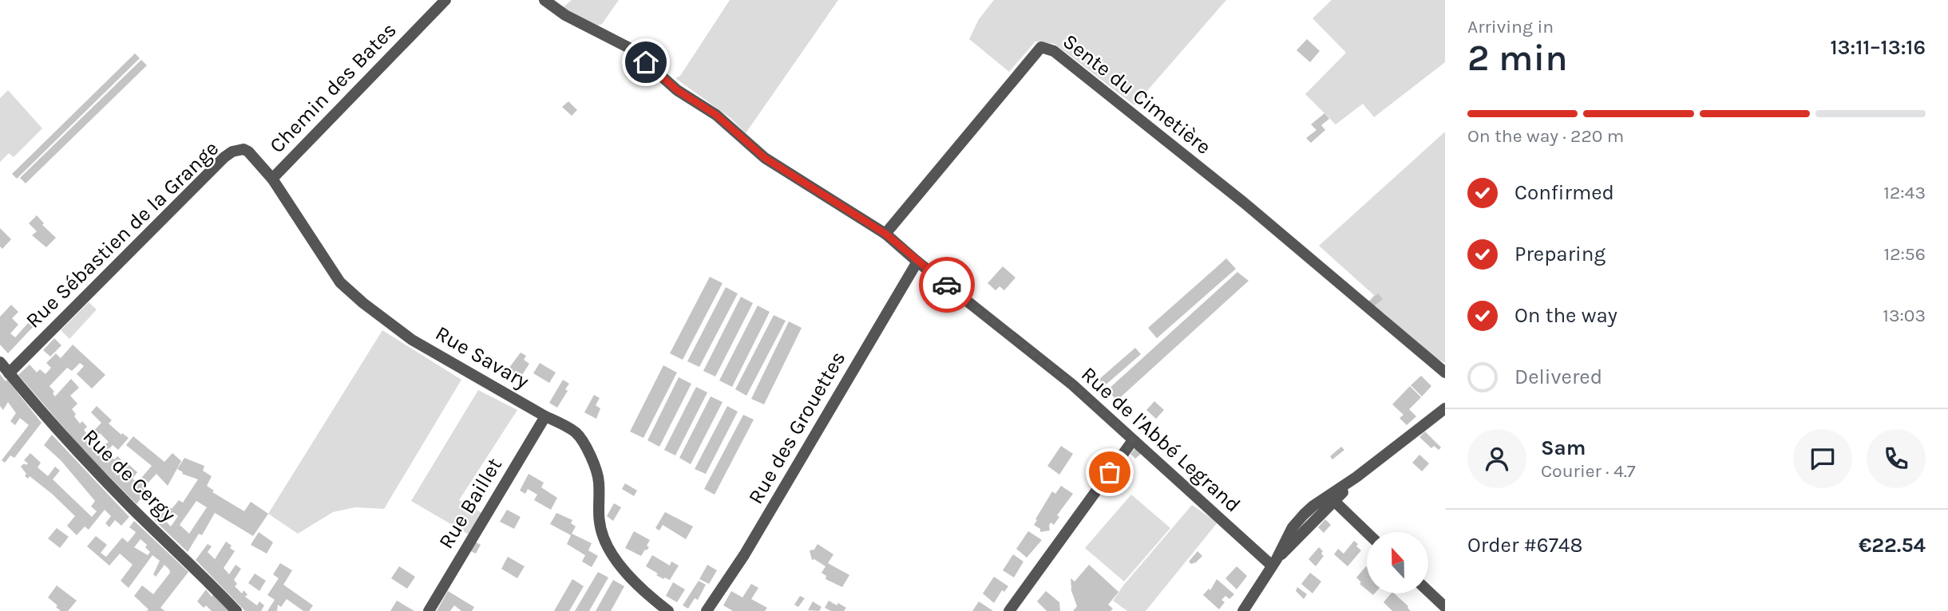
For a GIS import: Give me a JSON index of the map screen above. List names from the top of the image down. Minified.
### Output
{"streets":{"street":["Chemin des Bates","Sente du Cimetière","Rue Sébastien de la Grange","Rue Savary","Rue des Grouettes","Rue de l'Abbé Legrand","Rue de Cergy","Rue Baillet"]},"crossings":[["Chemin des Bates","Rue Savary"],["Sente du Cimetière","Rue de l'Abbé Legrand"],["Rue Sébastien de la Grange","Rue Savary"],["Rue Sébastien de la Grange","Rue de Cergy"],["Rue Savary","Rue Baillet"],["Rue des Grouettes","Rue de l'Abbé Legrand"]],"north":"top","page":{"heading":["2 min","Arriving in","13:11–13:16"],"panel":["Sam","Courier · 4.7","Order #6748","€22.54"],"bar":"On the way · 220 m","list":[["Confirmed","12:43"],["Preparing","12:56"],["On the way","13:03"],"Delivered"]}}
